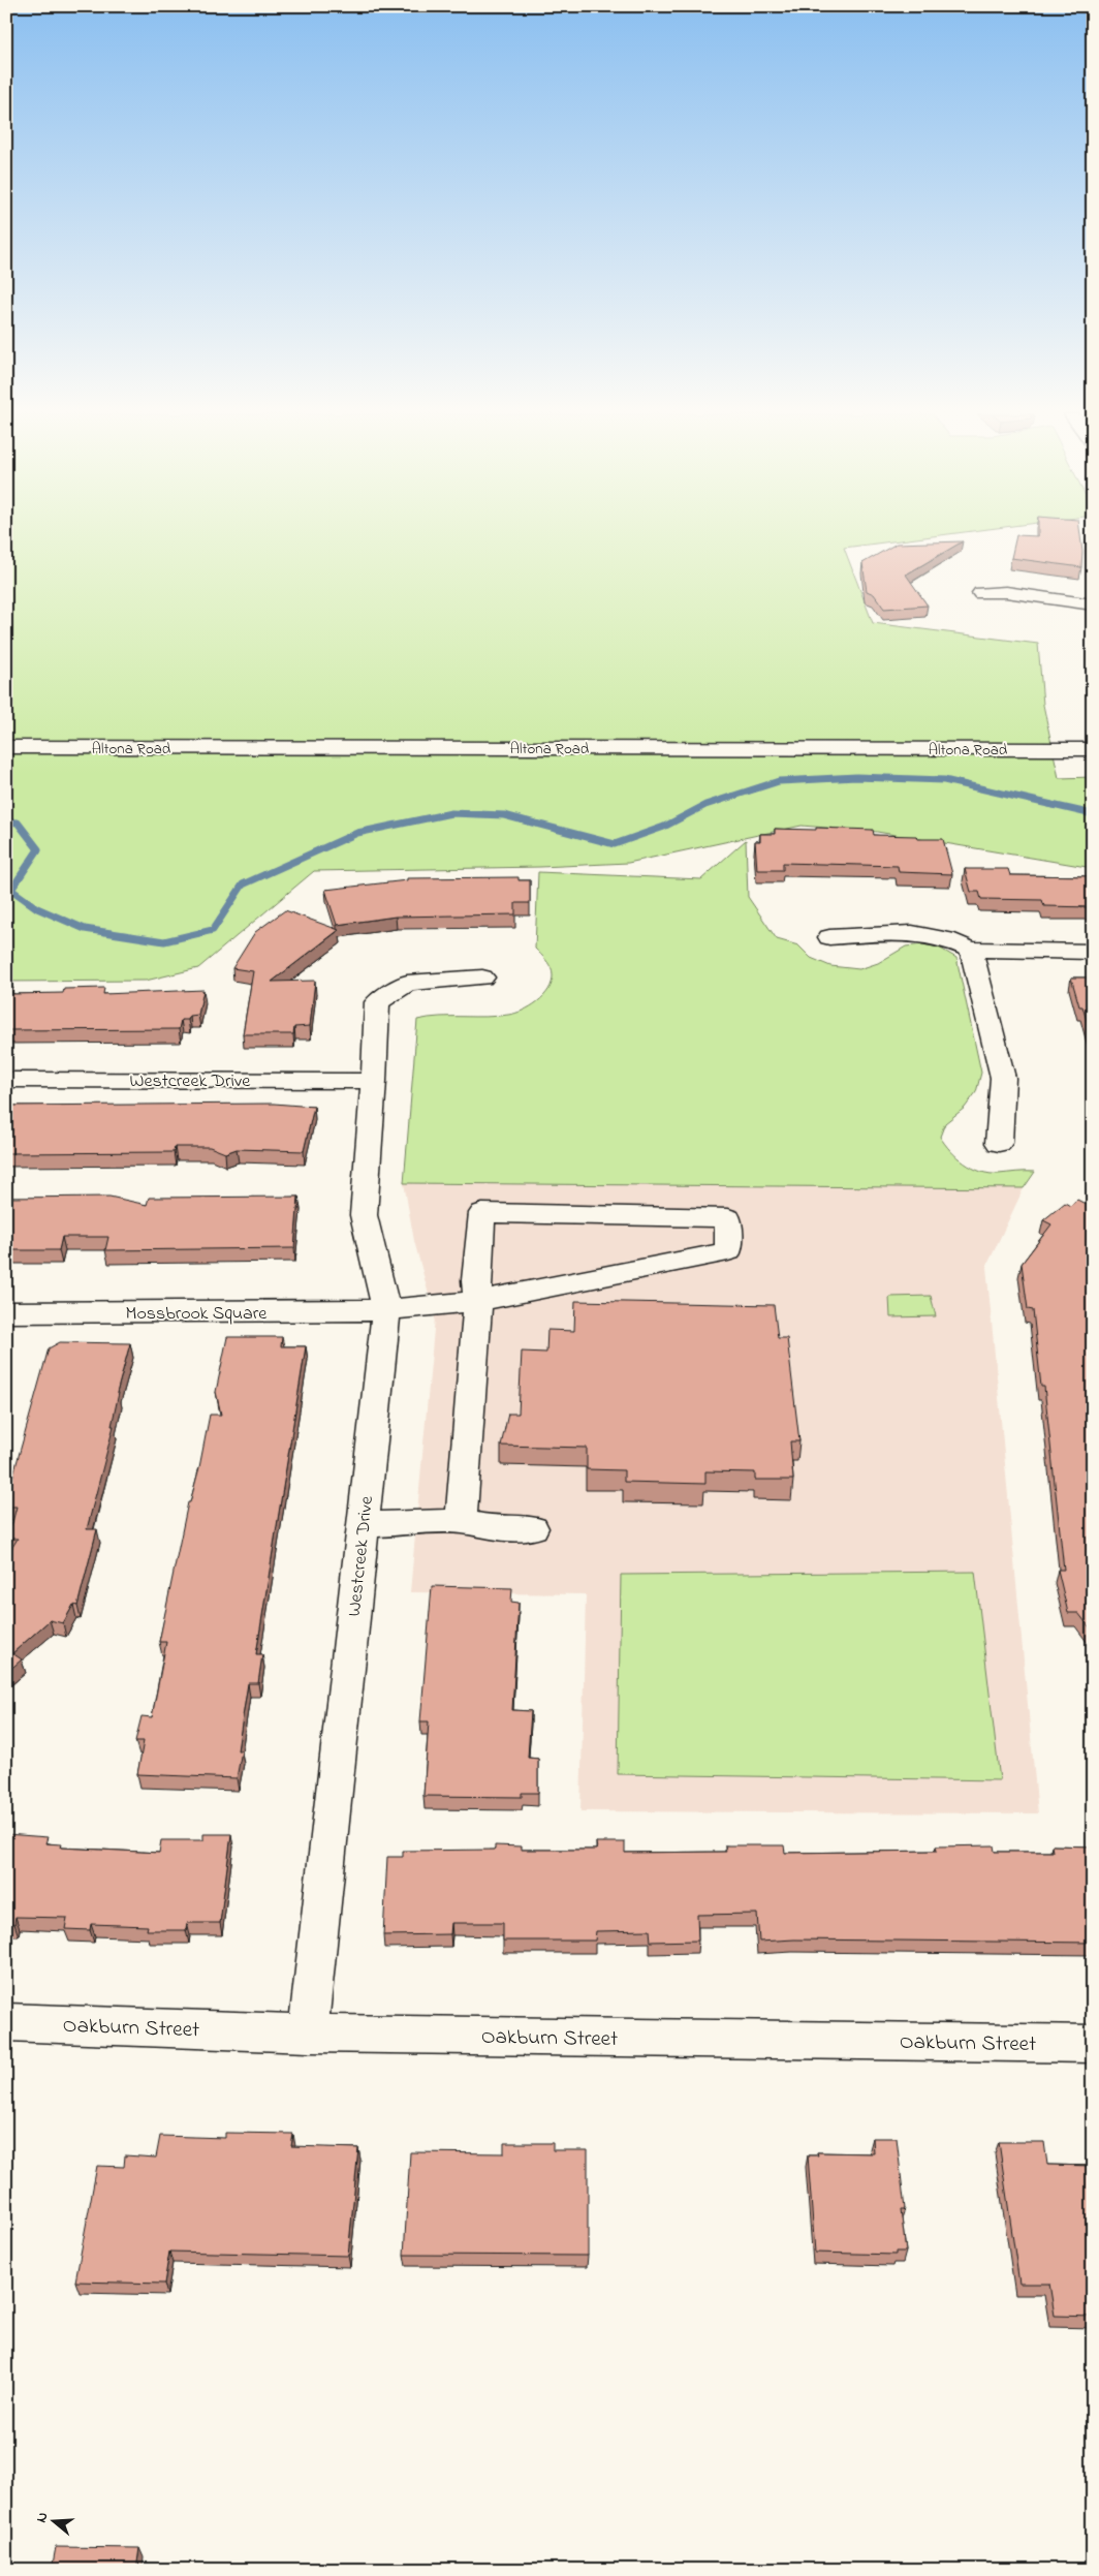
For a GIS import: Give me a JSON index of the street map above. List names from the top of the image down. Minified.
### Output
{"streets":{"street":["Altona Road","Westcreek Drive","Mossbrook Square","Oakburn Street"]},"crossings":[["Westcreek Drive","Mossbrook Square"],["Westcreek Drive","Oakburn Street"]],"north":"left"}
